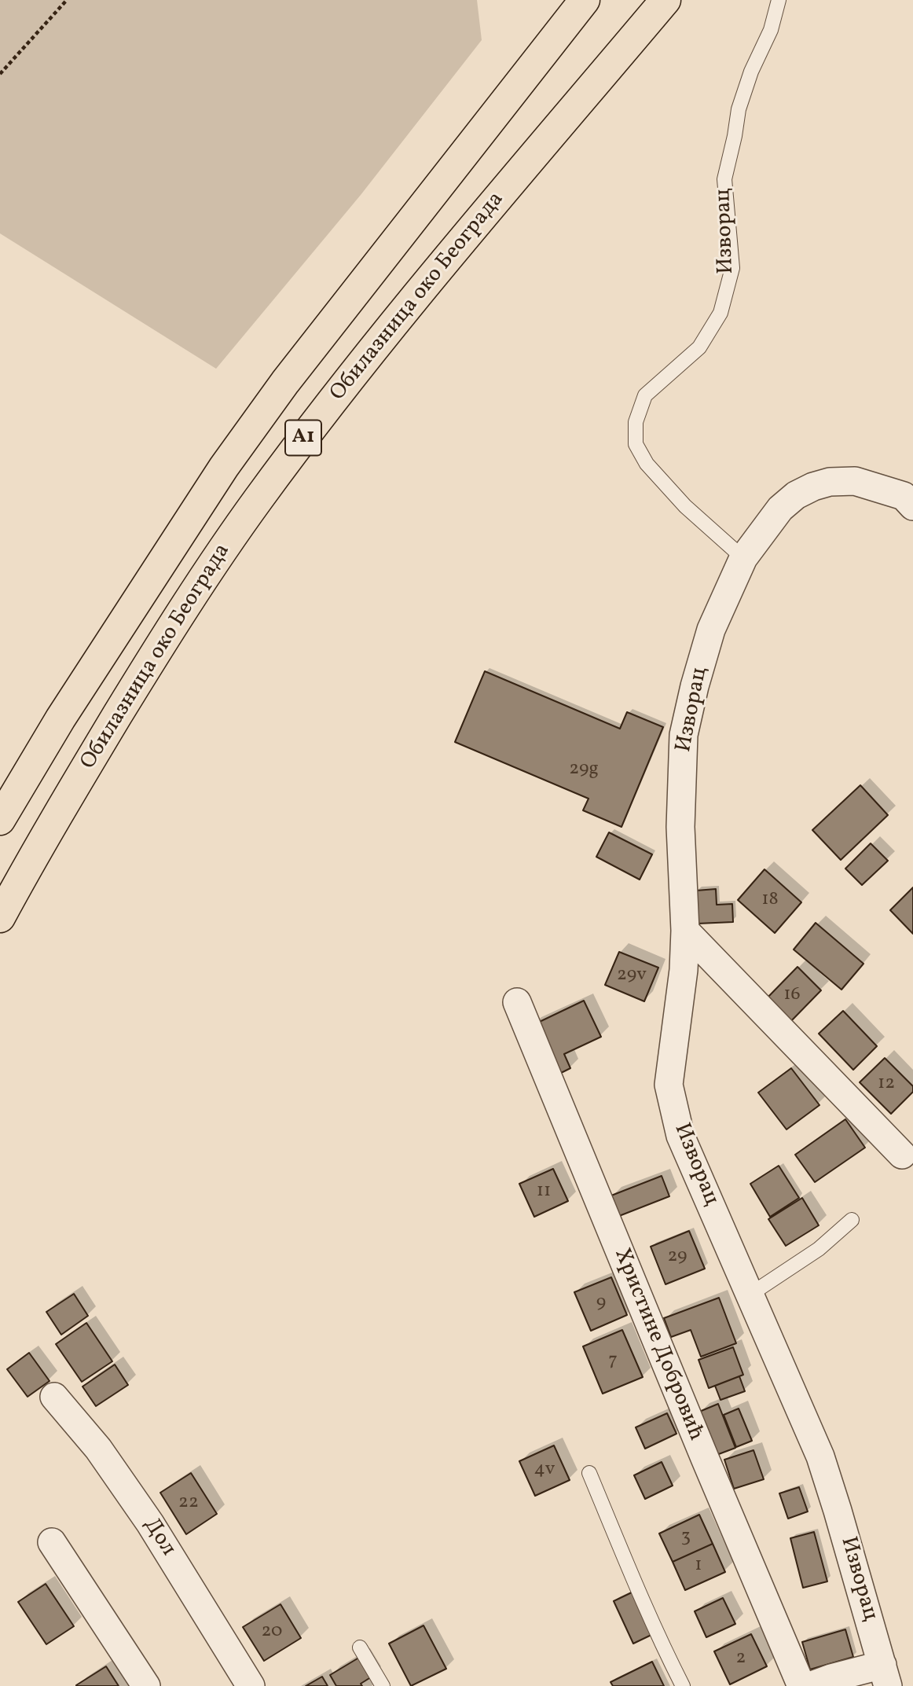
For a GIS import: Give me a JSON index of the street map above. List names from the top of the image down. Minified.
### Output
{"streets":{"highway":["Обилазница око Београда","A1"],"street":["Изворац","Христине Добровић","Дол"]},"house_numbers":["29g","18","29v","16","12","11","29","9","7","4v","22","3","1","20","2"]}
